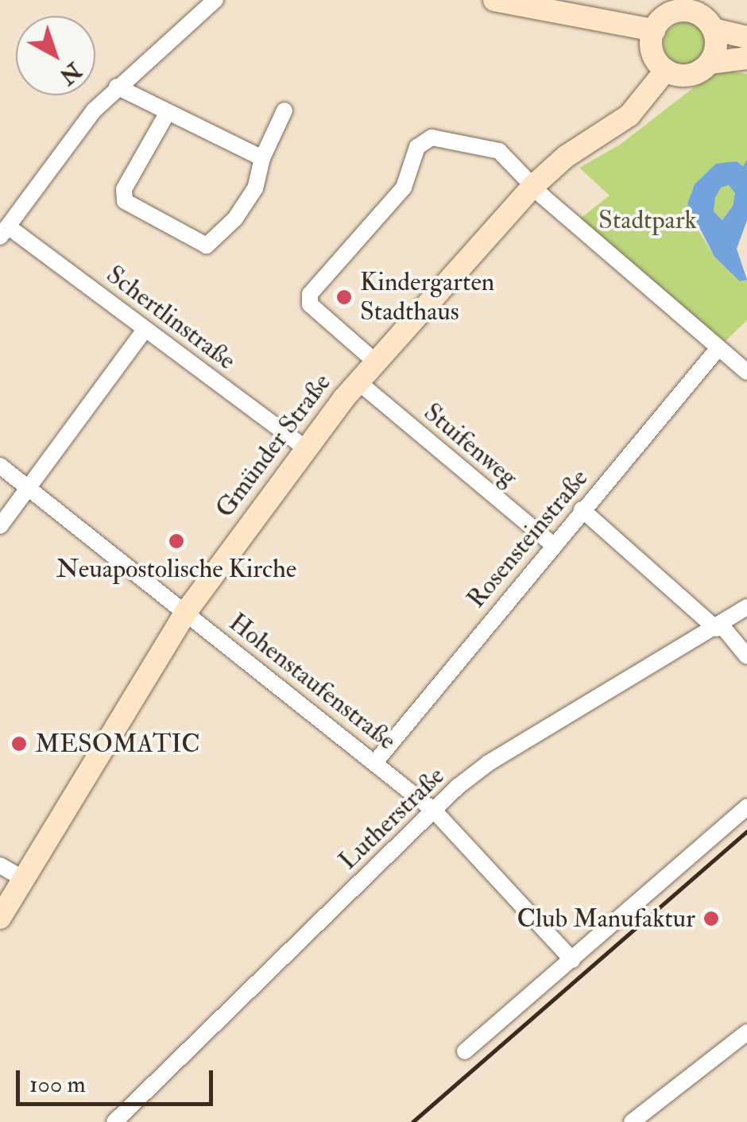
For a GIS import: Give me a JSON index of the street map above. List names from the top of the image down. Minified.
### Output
{"streets":{"street":["Schertlinstraße","Stuifenweg","Gmünder Straße","Rosensteinstraße","Hohenstaufenstraße","Lutherstraße"]},"crossings":[["Schertlinstraße","Gmünder Straße"],["Stuifenweg","Gmünder Straße"],["Stuifenweg","Rosensteinstraße"],["Gmünder Straße","Hohenstaufenstraße"],["Rosensteinstraße","Hohenstaufenstraße"],["Hohenstaufenstraße","Lutherstraße"]],"parks":["Stadtpark"],"places":["Kindergarten Stadthaus","Neuapostolische Kirche","MESOMATIC","Club Manufaktur"],"scale_bar":"100 m","north":"bottom right"}
